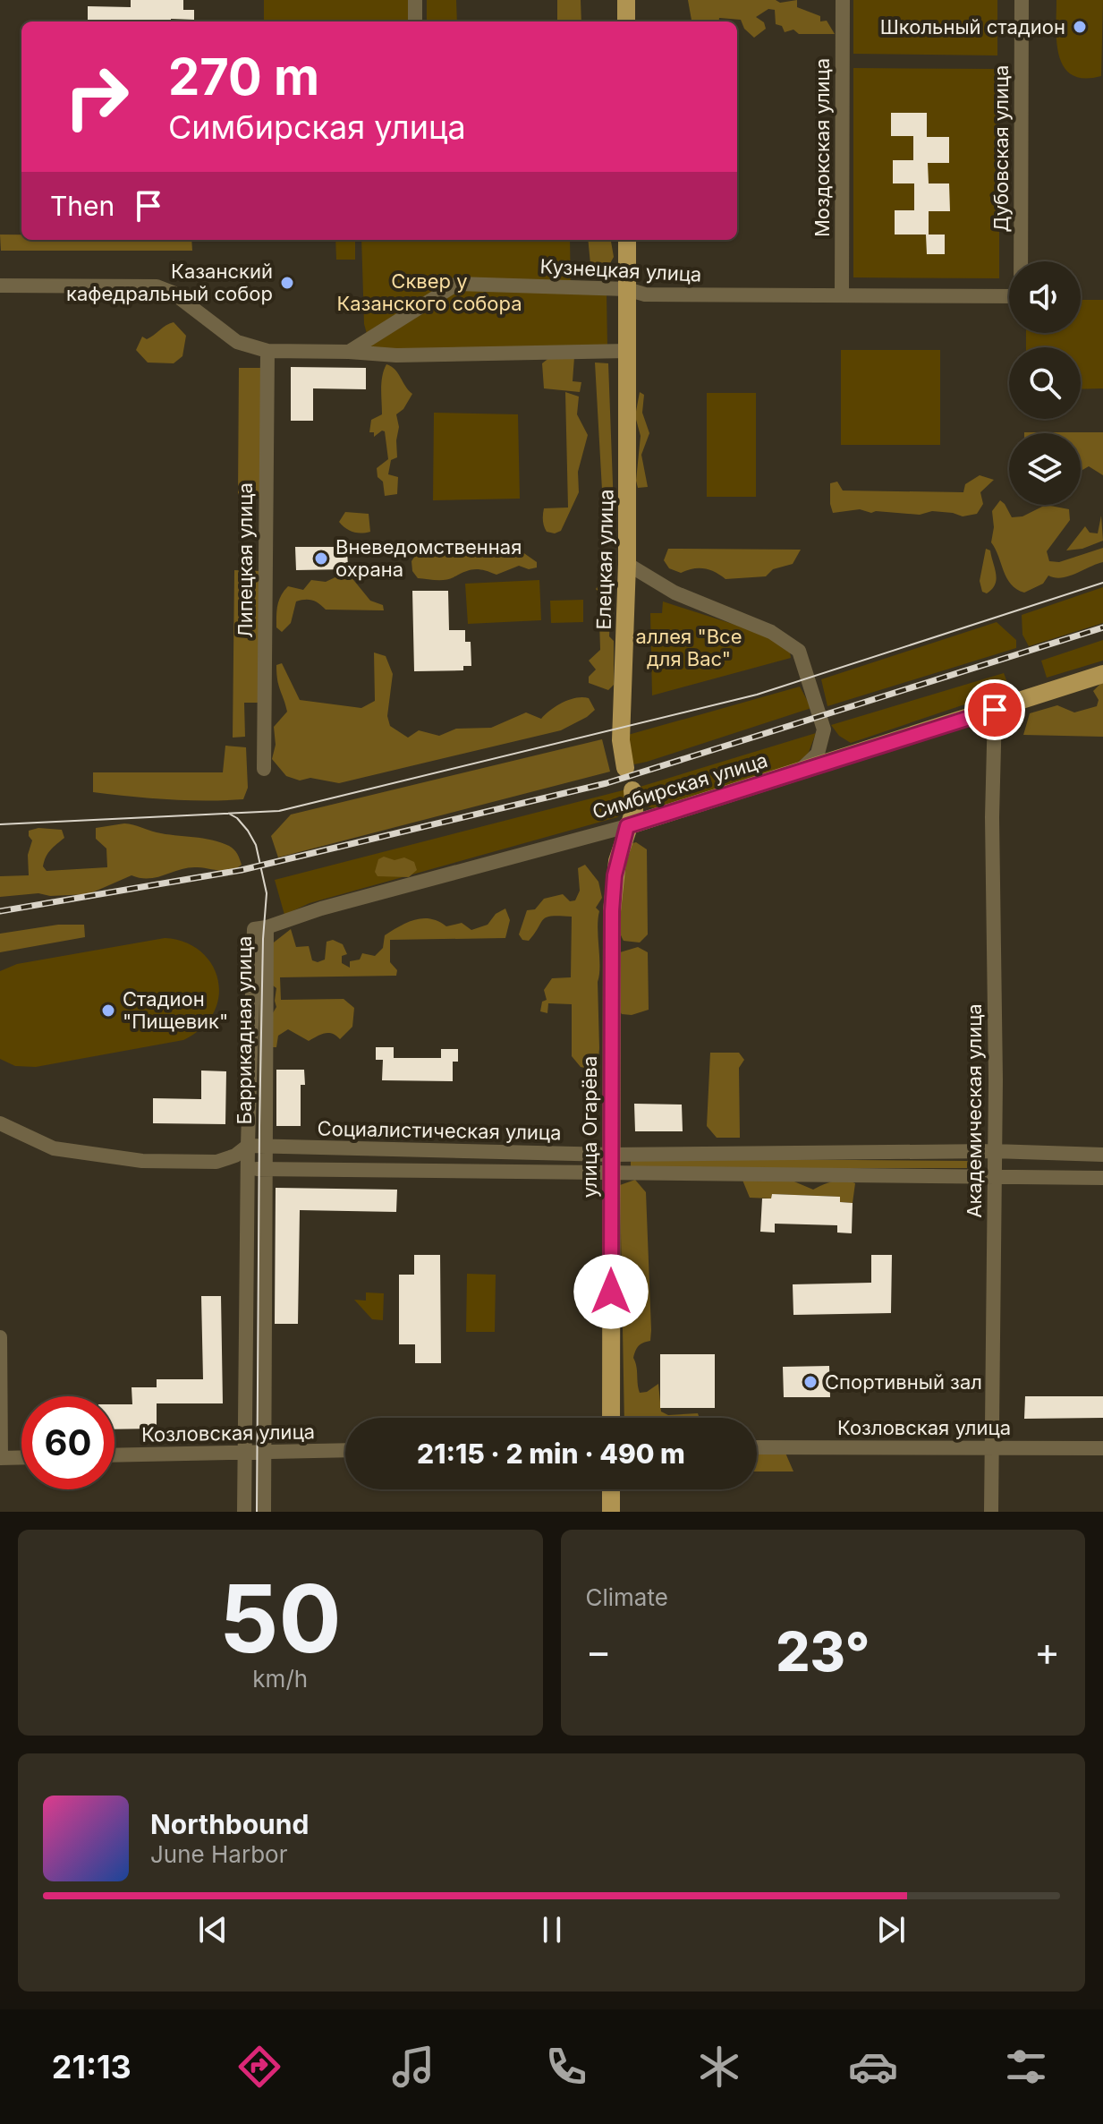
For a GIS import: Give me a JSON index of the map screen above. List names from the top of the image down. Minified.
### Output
{"streets":{"main road":["Елецкая улица","Симбирская улица","улица Огарёва"],"street":["Моздокская улица","Дубовская улица","Кузнецкая улица","Липецкая улица","Баррикадная улица","Академическая улица","Социалистическая улица","Козловская улица"]},"crossings":[["Моздокская улица","Кузнецкая улица"],["Кузнецкая улица","Елецкая улица"],["Симбирская улица","Баррикадная улица"],["Симбирская улица","Академическая улица"],["Симбирская улица","улица Огарёва"],["Баррикадная улица","Социалистическая улица"],["Баррикадная улица","Козловская улица"],["Академическая улица","Социалистическая улица"],["Академическая улица","Козловская улица"],["улица Огарёва","Социалистическая улица"]],"parks":["Сквер у Казанского собора","аллея \"Все для Вас\""],"places":["Школьный стадион","Казанский кафедральный собор","Вневедомственная охрана","Стадион \"Пищевик\"","Спортивный зал"],"page":{"turn":["270 m","Симбирская улица"],"then":"Then","limit":"60","trip":"21:15 · 2 min · 490 m","tile":[["50","km/h"],"Climate"],"heat":["−","23°","+"],"song":["Northbound","June Harbor"],"tabs":"21:13"}}
